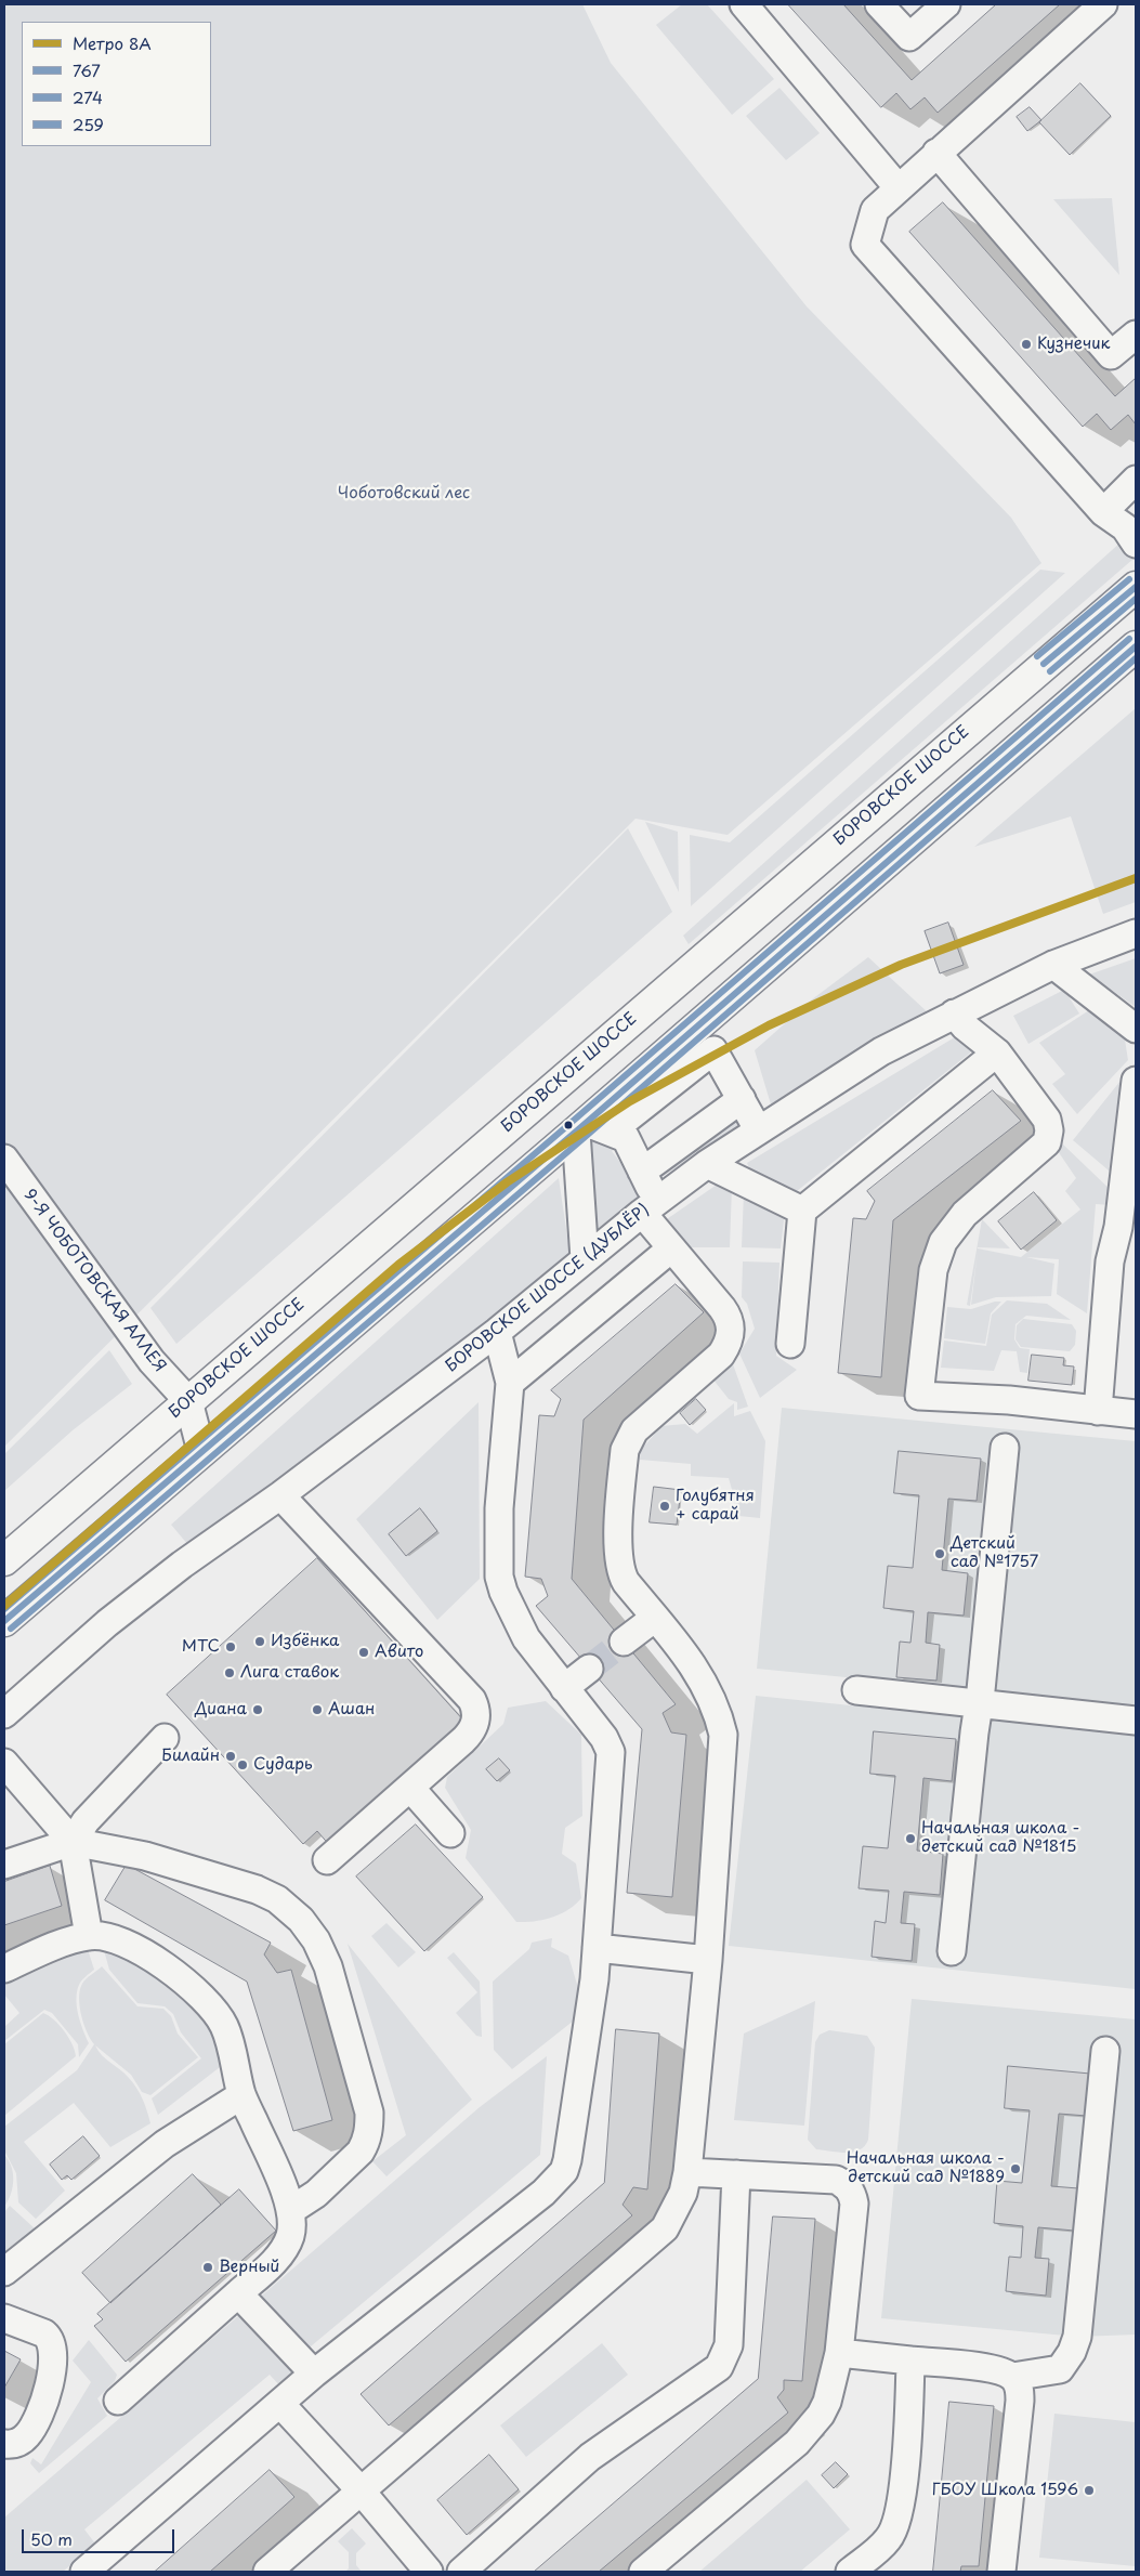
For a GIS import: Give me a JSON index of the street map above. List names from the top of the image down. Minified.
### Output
{"streets":{"main road":["БОРОВСКОЕ ШОССЕ"],"street":["9-Я ЧОБОТОВСКАЯ АЛЛЕЯ","БОРОВСКОЕ ШОССЕ (ДУБЛЁР)"]},"crossings":[["БОРОВСКОЕ ШОССЕ","9-Я ЧОБОТОВСКАЯ АЛЛЕЯ"]],"parks":["Чоботовский лес"],"places":["Кузнечик","Голубятня + сарай","Детский сад №1757","Избёнка","МТС","Авито","Лига ставок","Диана","Ашан","Билайн","Сударь","Начальная школа - детский сад №1815","Начальная школа - детский сад №1889","Верный","ГБОУ Школа 1596"],"lines":["transit line 259","transit line 767","transit line 274","metro line 8А"],"legend":["Метро 8А","767","274","259"],"scale_bar":"50 m"}
